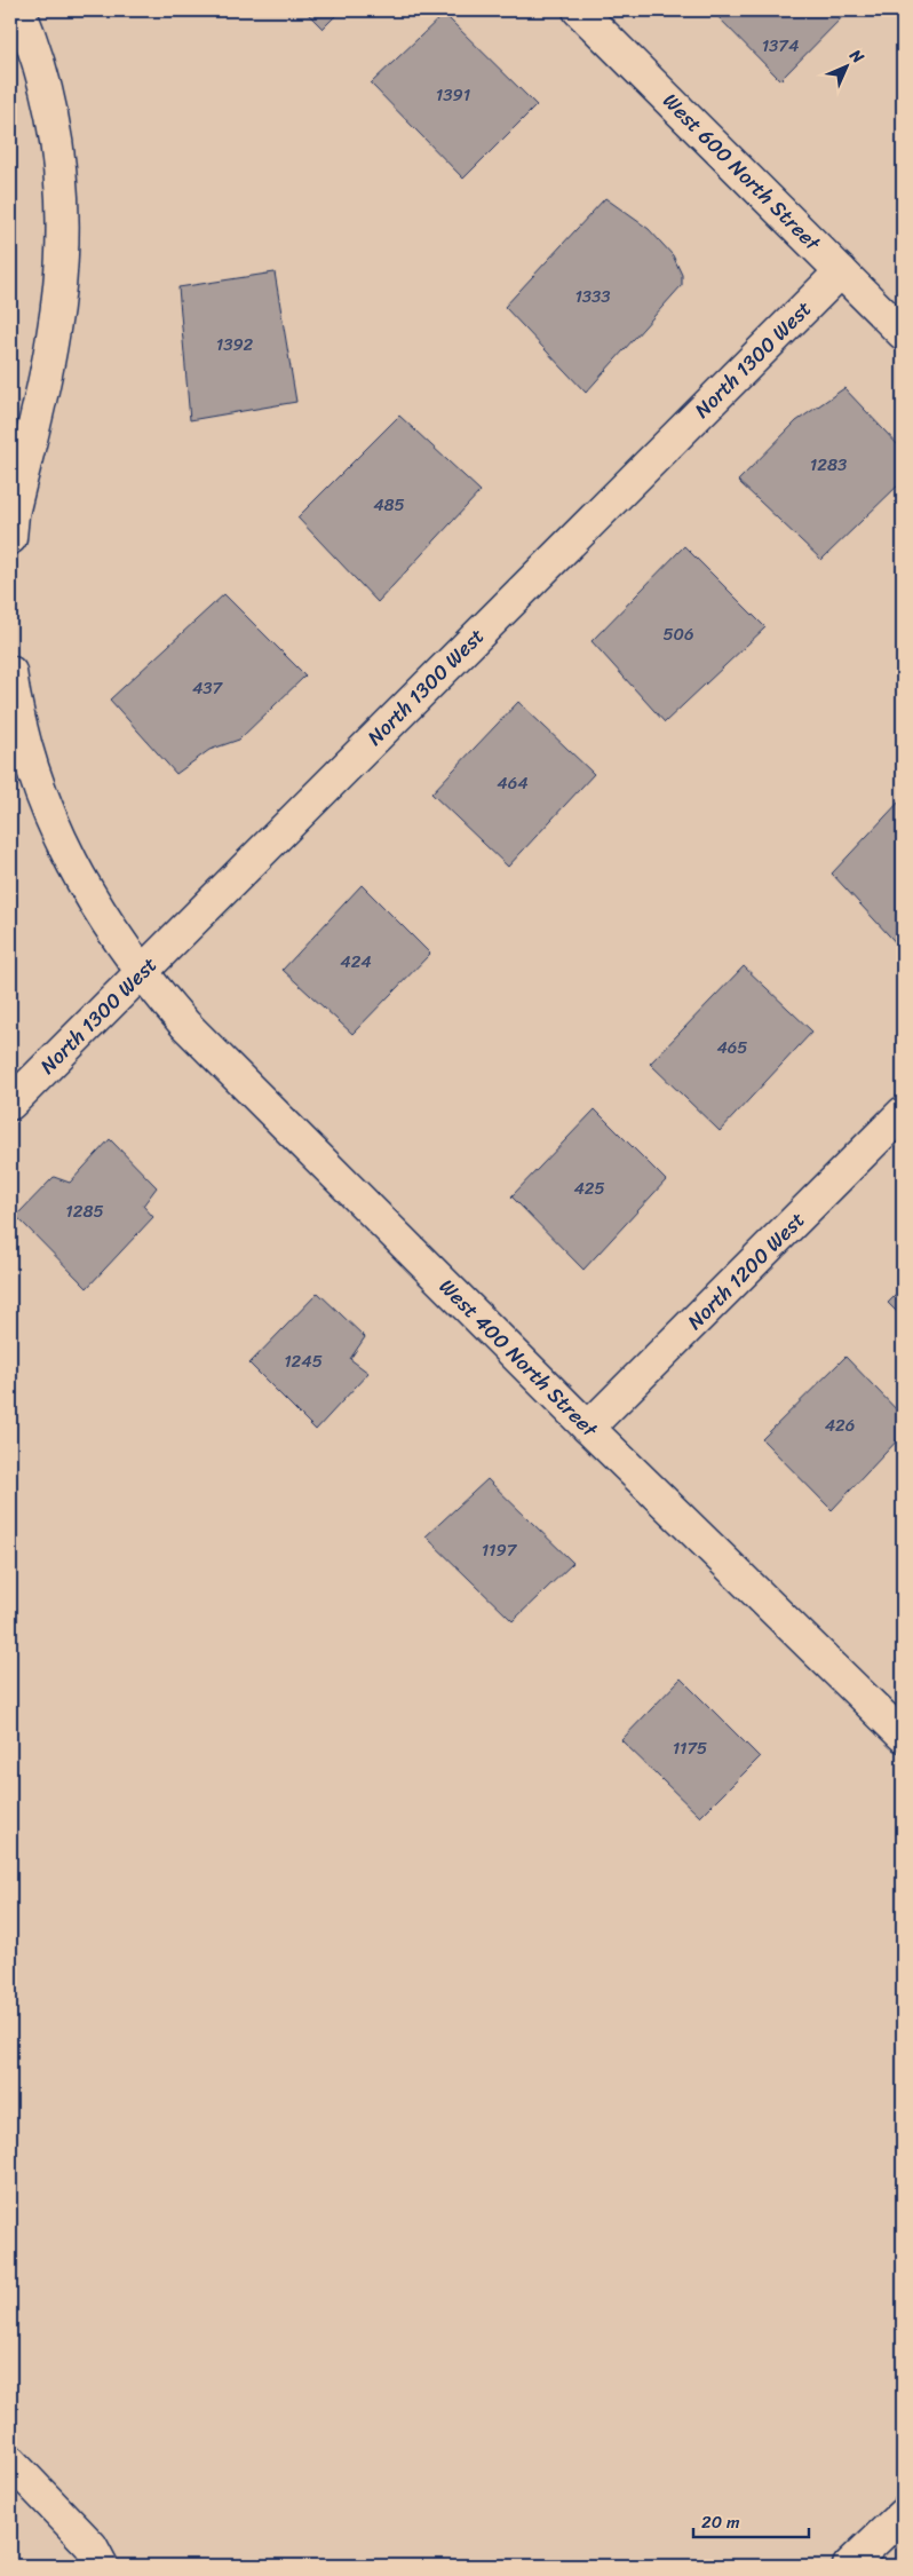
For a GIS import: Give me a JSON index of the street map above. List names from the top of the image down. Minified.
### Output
{"streets":{"street":["West 600 North Street","North 1300 West","North 1200 West","West 400 North Street"]},"crossings":[["West 600 North Street","North 1300 West"],["North 1300 West","West 400 North Street"],["North 1200 West","West 400 North Street"]],"house_numbers":["1374","1391","1333","1392","1283","485","506","437","464","424","465","425","1285","1245","426","1197","1175"],"scale_bar":"20 m","north":"top right"}
